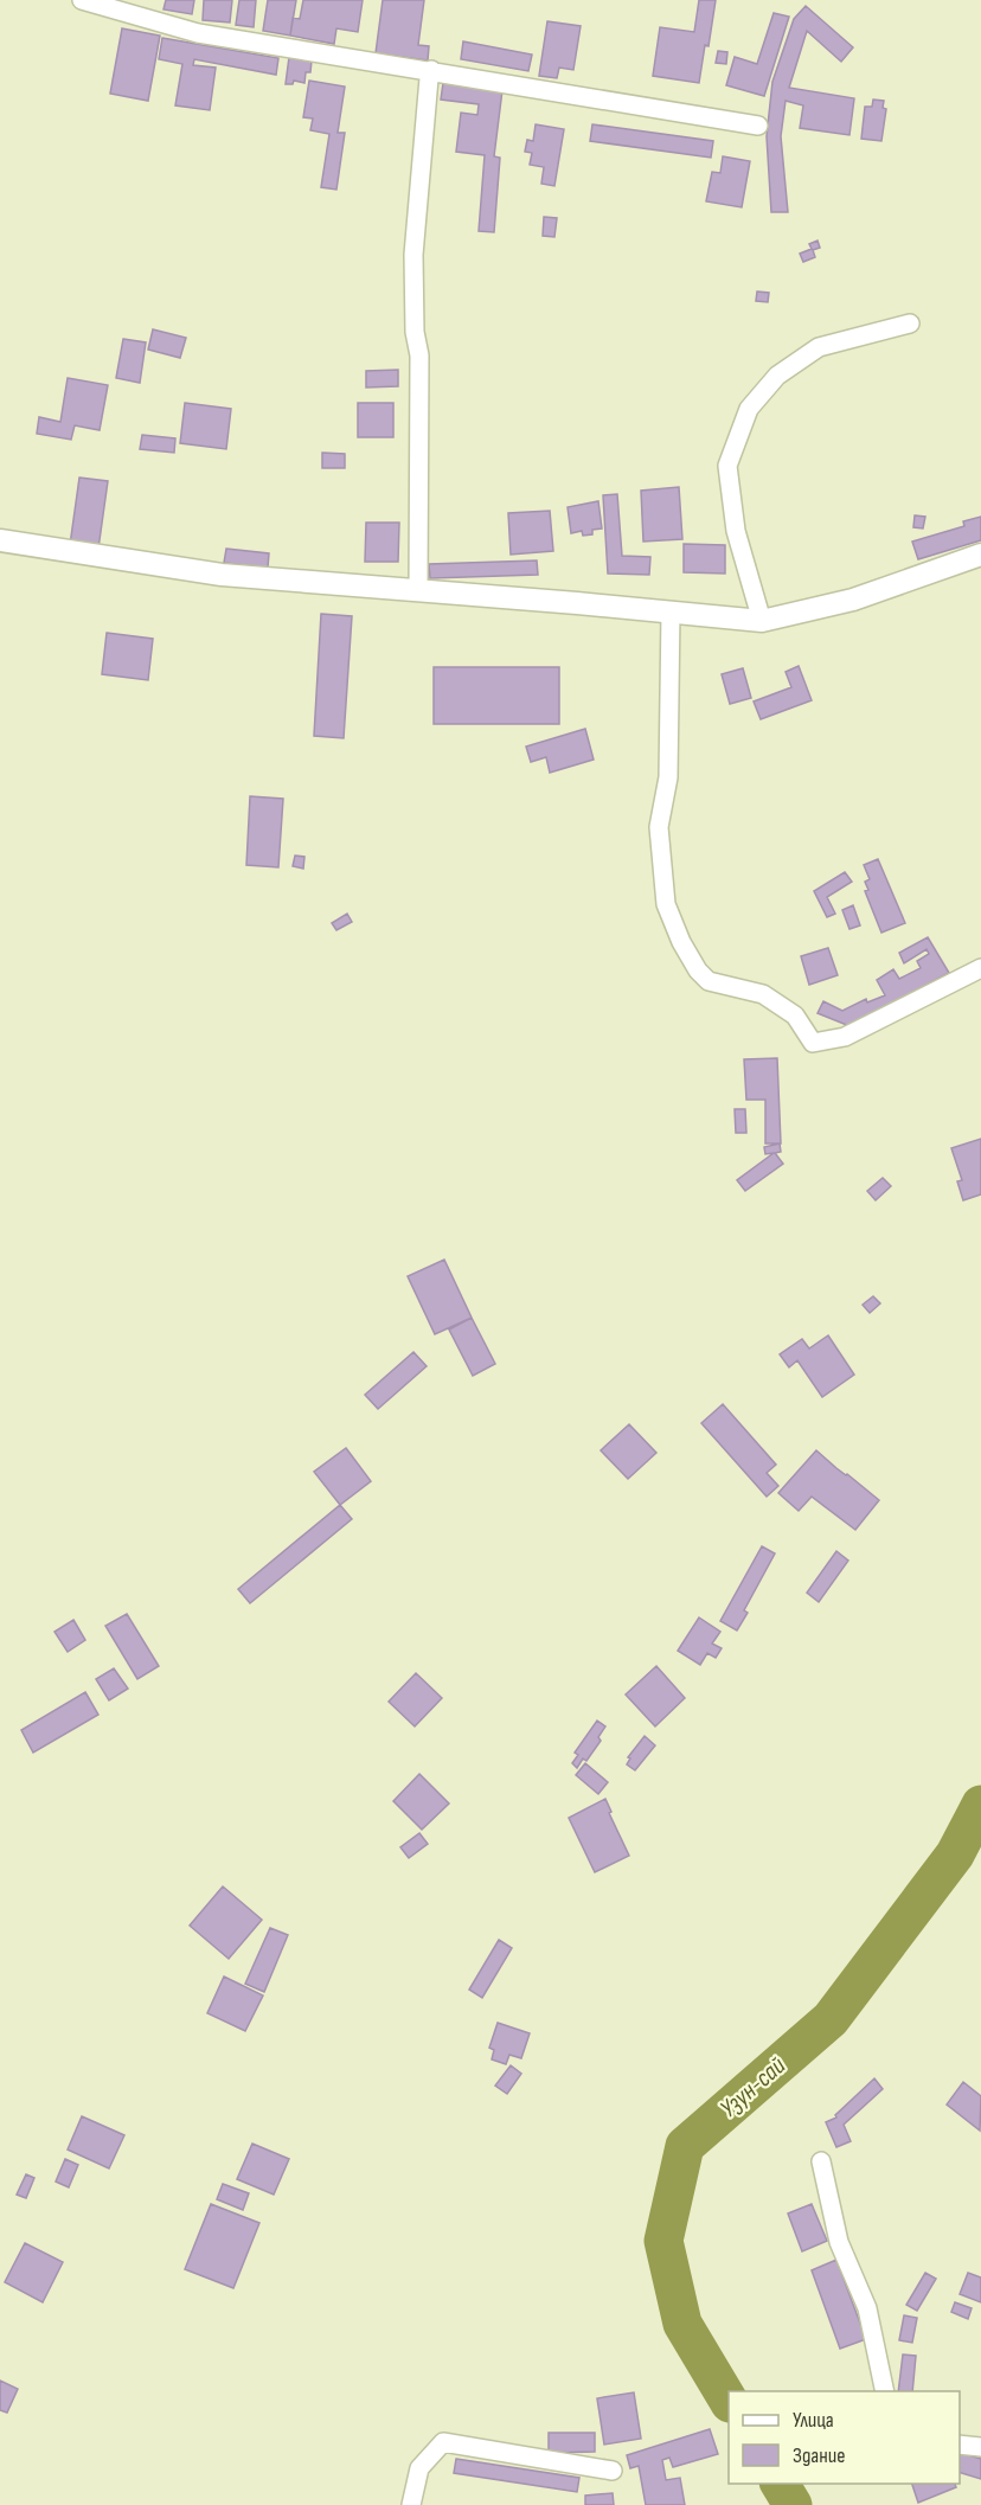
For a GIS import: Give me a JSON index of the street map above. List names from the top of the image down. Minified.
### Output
{"water":["Узун-сай"],"legend":["Улица","Здание"]}
